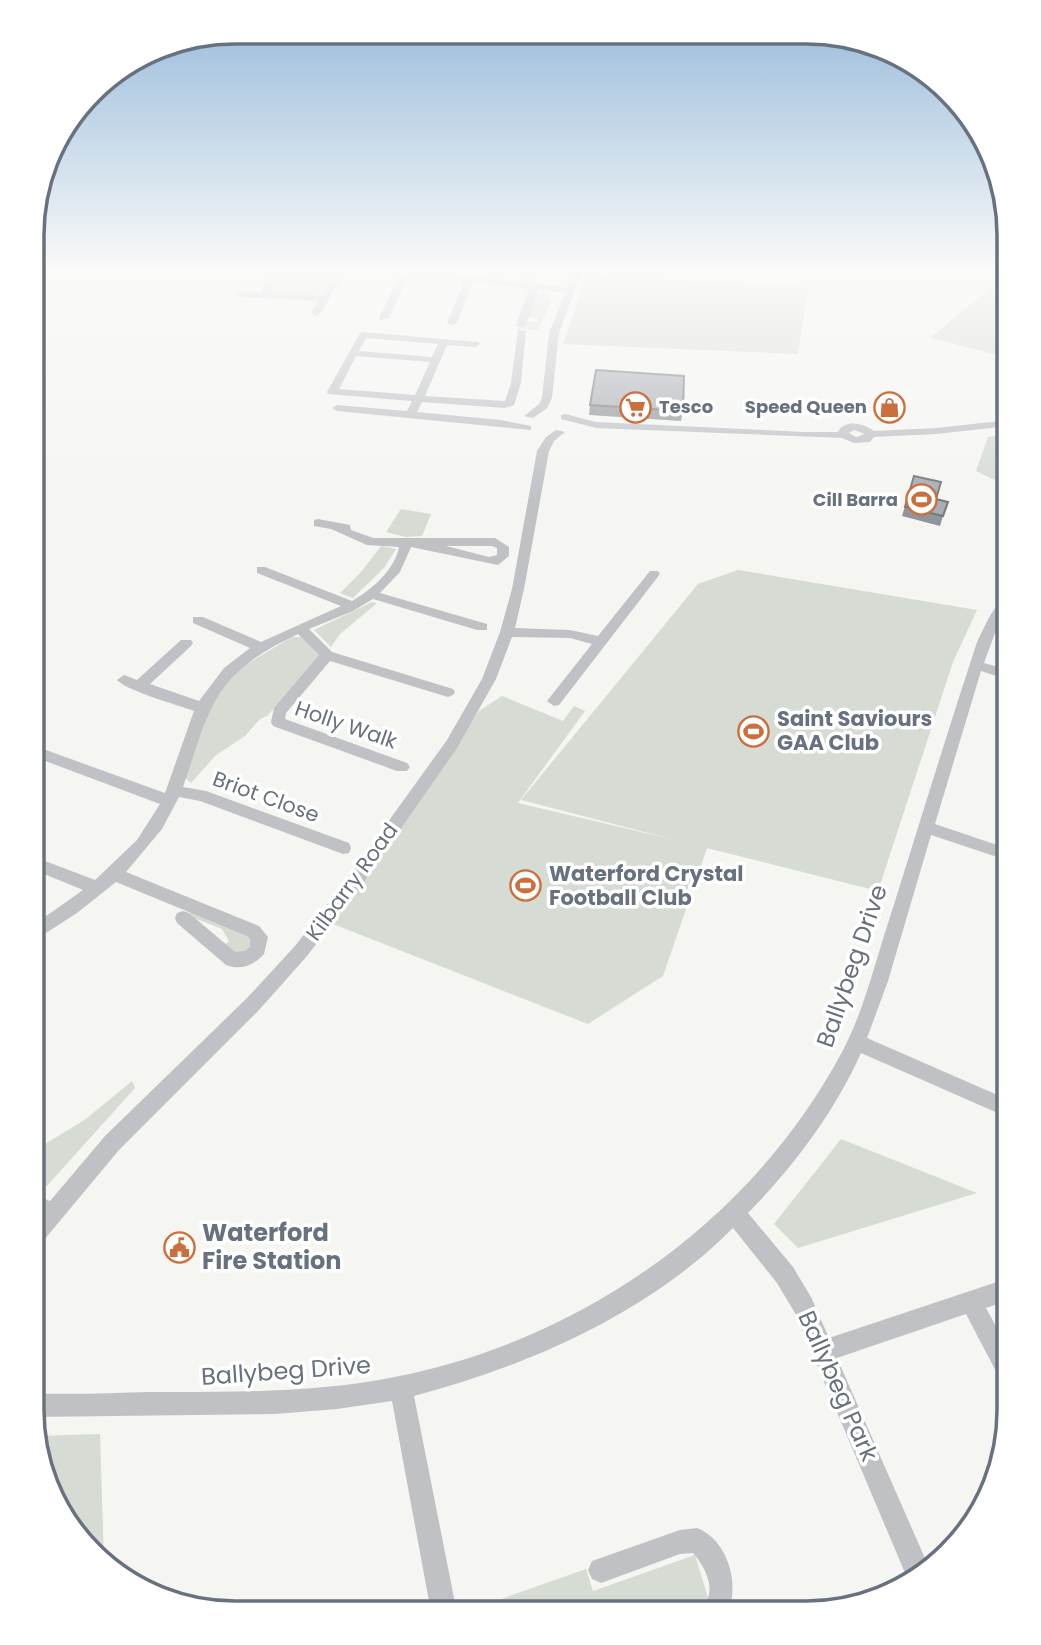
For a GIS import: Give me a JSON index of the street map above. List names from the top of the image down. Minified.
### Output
{"streets":{"street":["Holly Walk","Briot Close","Kilbarry Road","Ballybeg Drive","Ballybeg Park"]},"crossings":[["Ballybeg Drive","Ballybeg Park"]],"places":{"supermarket":["Tesco"],"shop":["Speed Queen"],"sports":["Cill Barra","Saint Saviours GAA Club","Waterford Crystal Football Club"],"public building":["Waterford Fire Station"]}}
